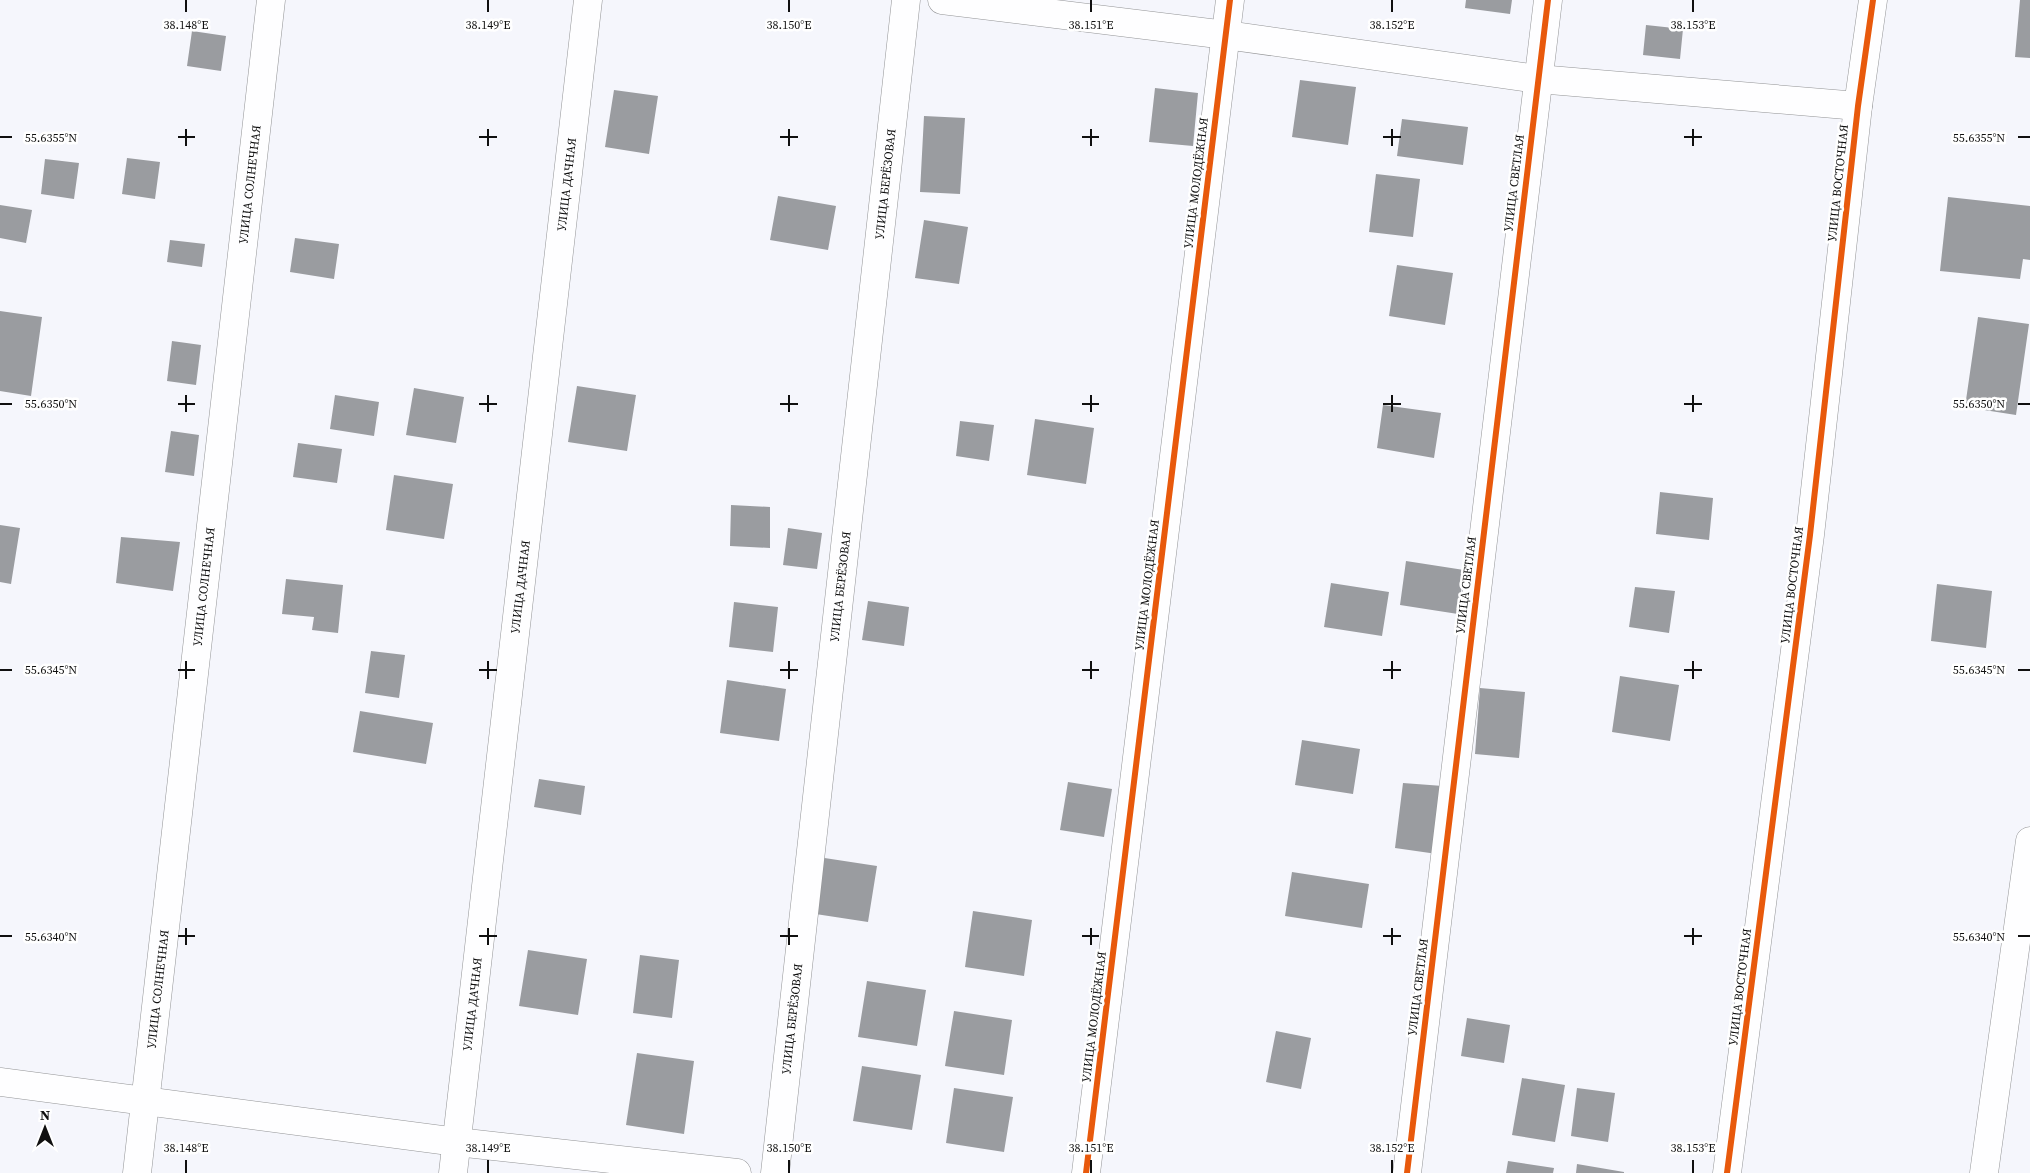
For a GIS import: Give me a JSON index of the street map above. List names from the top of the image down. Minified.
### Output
{"streets":{"street":["УЛИЦА МОЛОДЁЖНАЯ","УЛИЦА СВЕТЛАЯ","УЛИЦА ВОСТОЧНАЯ","УЛИЦА СОЛНЕЧНАЯ","УЛИЦА ДАЧНАЯ","УЛИЦА БЕРЁЗОВАЯ"]},"north":"top","coordinates":["38.148°E","38.149°E","38.150°E","38.151°E","38.152°E","38.153°E","55.6355°N","55.6350°N","55.6345°N","55.6340°N"]}
